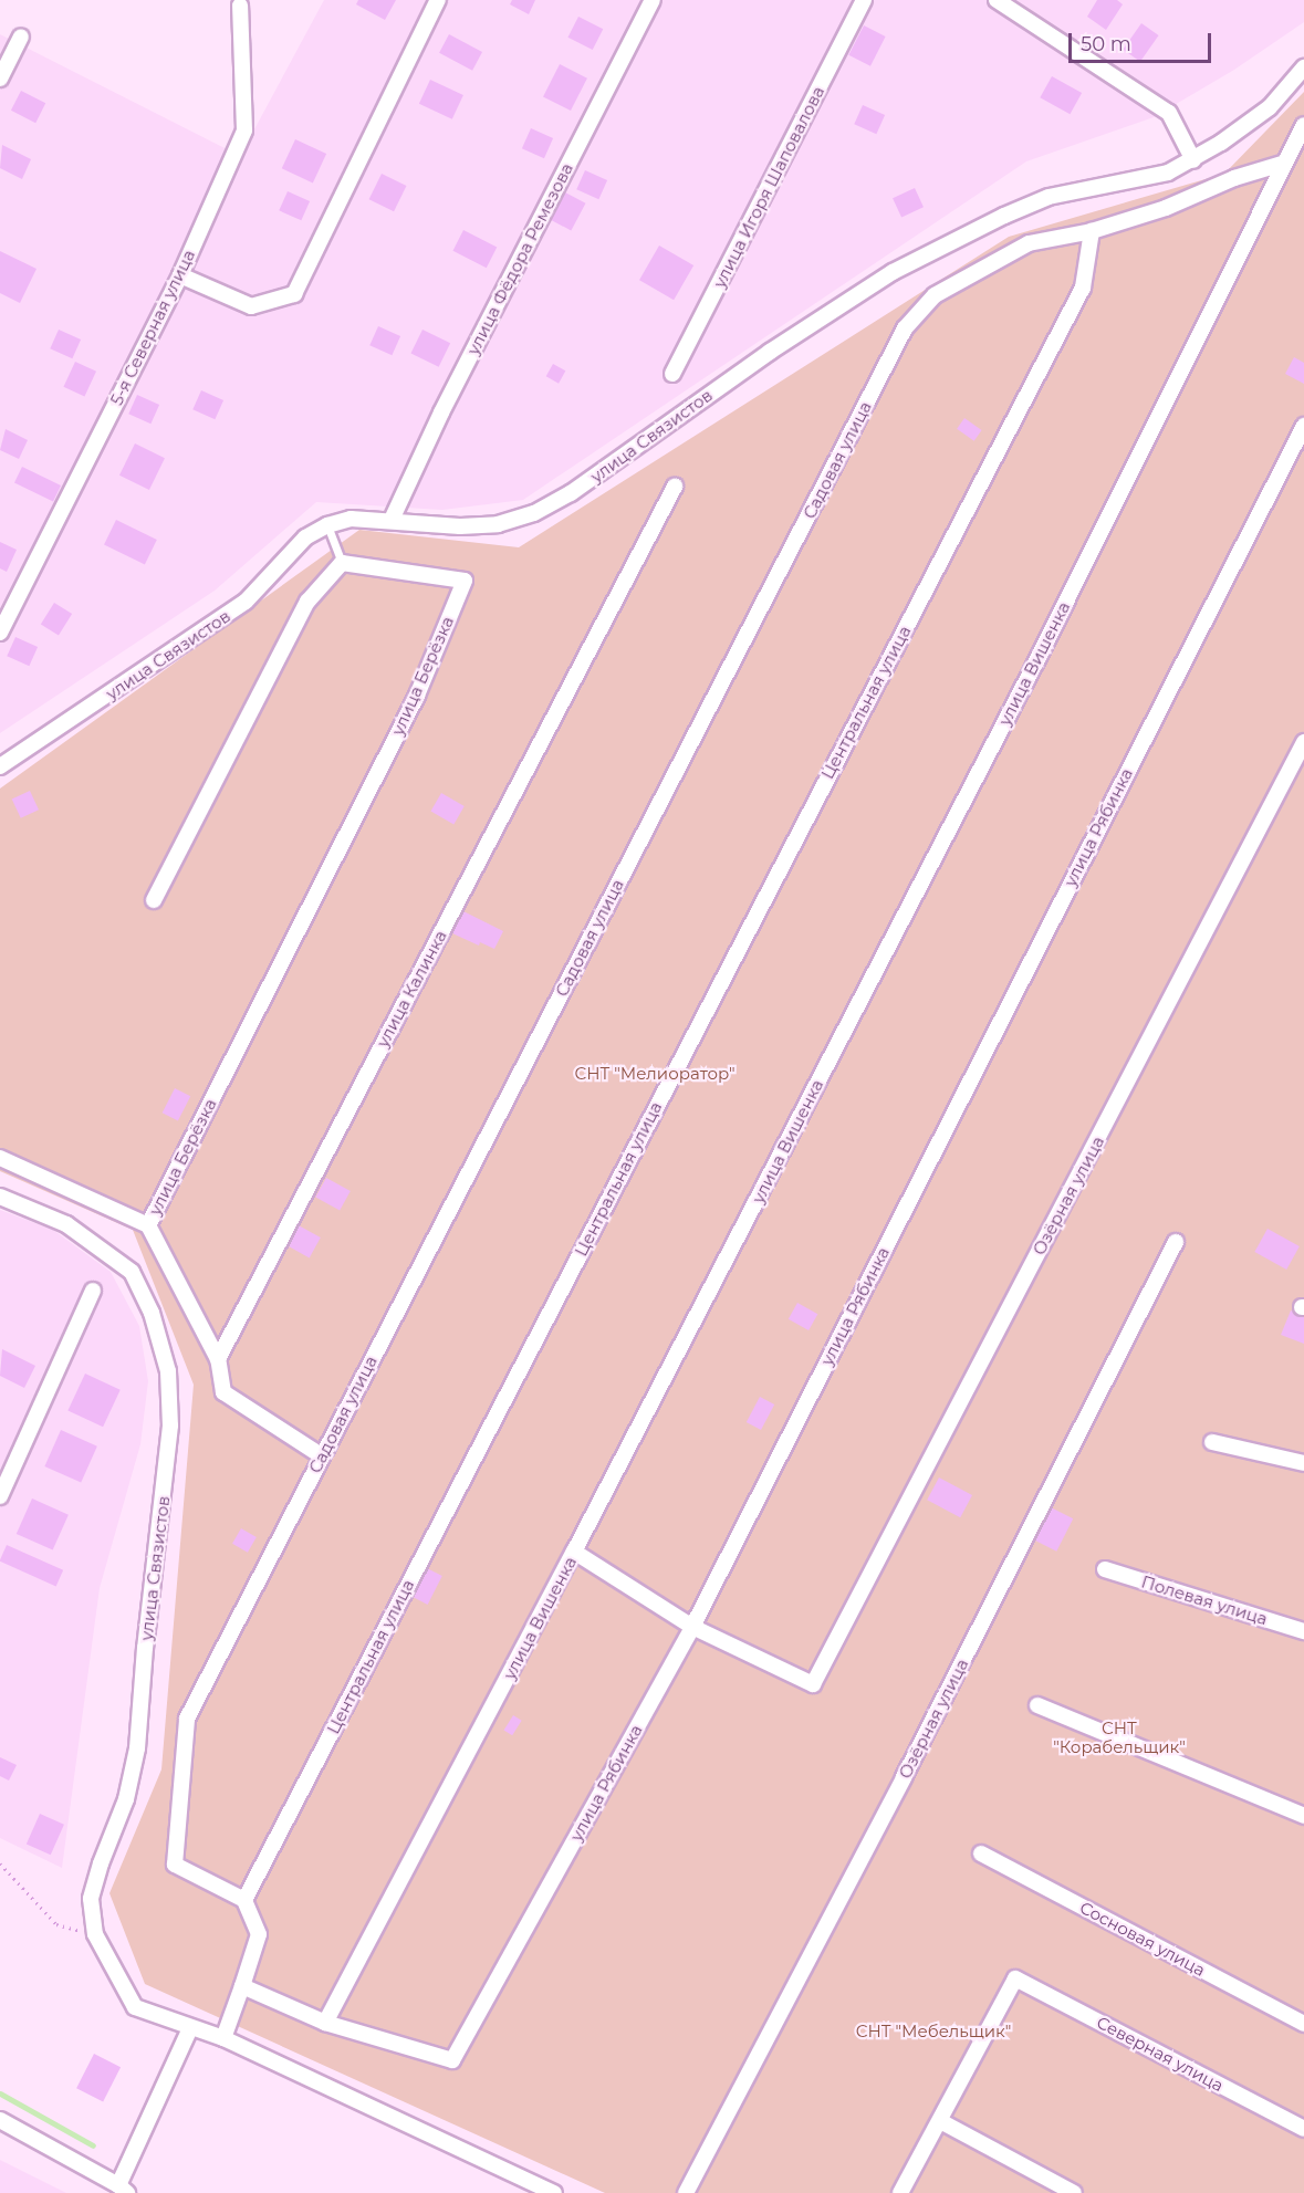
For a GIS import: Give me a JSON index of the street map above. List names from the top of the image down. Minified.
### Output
{"streets":{"street":["улица Игоря Шаповалова","улица Фёдора Ремезова","5-я Северная улица","улица Связистов","Садовая улица","улица Вишенка","улица Берёзка","Центральная улица","улица Рябинка","улица Калинка","Озёрная улица","Полевая улица","Сосновая улица","Северная улица"]},"crossings":[["улица Фёдора Ремезова","улица Связистов"],["Садовая улица","улица Вишенка"],["Садовая улица","Центральная улица"],["улица Вишенка","улица Рябинка"],["улица Берёзка","улица Калинка"],["улица Рябинка","Озёрная улица"]],"parks":["СНТ \"Мелиоратор\"","СНТ \"Корабельщик\"","СНТ \"Мебельщик\""],"scale_bar":"50 m"}
